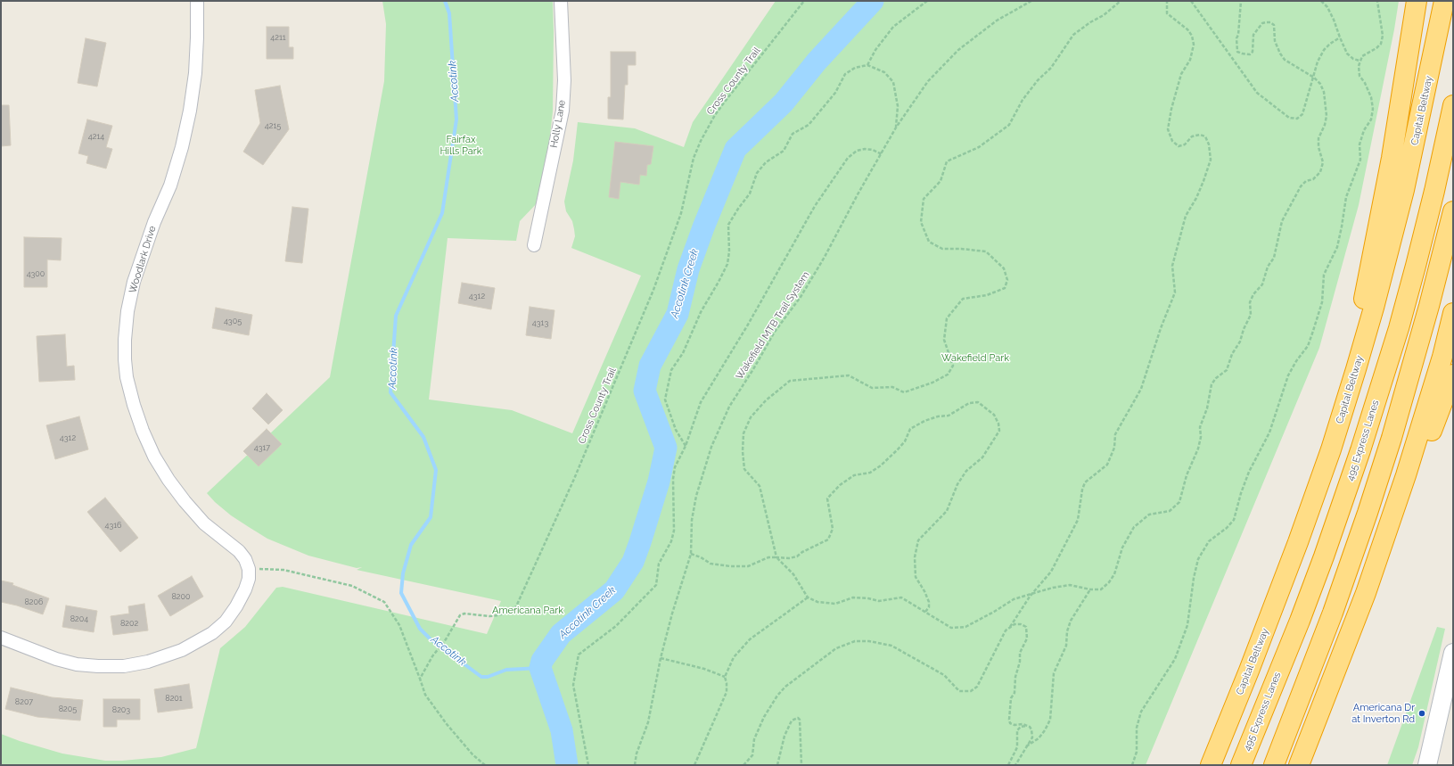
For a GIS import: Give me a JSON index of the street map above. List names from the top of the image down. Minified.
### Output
{"streets":{"highway":["Capital Beltway","495 Express Lanes"],"street":["Holly Lane","Woodlark Drive"],"path":["Cross County Trail","Wakefield MTB Trail System"]},"water":["Accotink","Accotink Creek"],"parks":["Fairfax Hills Park","Wakefield Park","Americana Park"],"places":["Americana Dr at Inverton Rd"],"house_numbers":["4211","4215","4214","4300","4312","4305","4313","4312","4317","4316","8200","8206","8204","8202","8201","8207","8205","8203"]}
